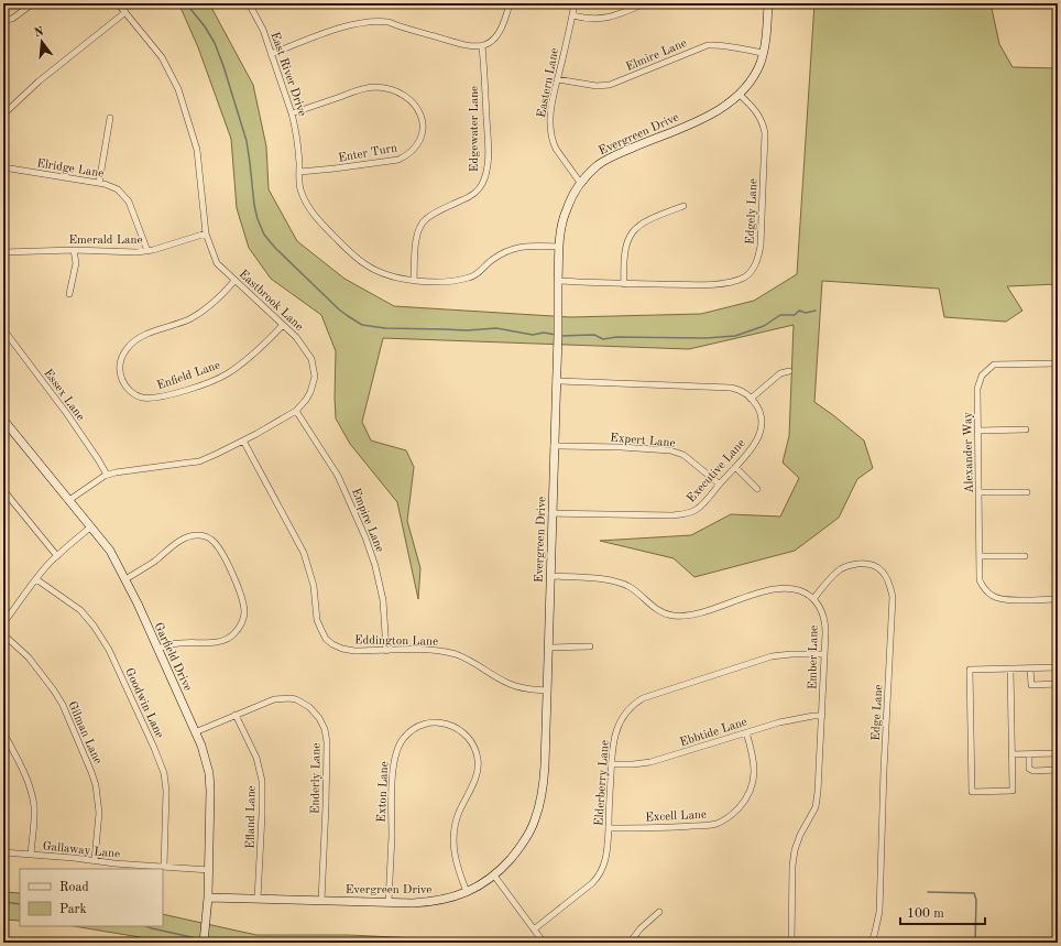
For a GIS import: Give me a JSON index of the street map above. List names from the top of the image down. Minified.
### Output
{"streets":{"street":["Elmire Lane","East River Drive","Eastern Lane","Edgewater Lane","Evergreen Drive","Enter Turn","Elridge Lane","Edgely Lane","Emerald Lane","Eastbrook Lane","Enfield Lane","Essex Lane","Expert Lane","Alexander Way","Executive Lane","Empire Lane","Eddington Lane","Garfield Drive","Ember Lane","Goodwin Lane","Edge Lane","Ebbtide Lane","Gilman Lane","Enderly Lane","Elderberry Lane","Exton Lane","Excell Lane","Efland Lane","Gallaway Lane"]},"crossings":[["Elmire Lane","Eastern Lane"],["Elmire Lane","Evergreen Drive"],["East River Drive","Edgewater Lane"],["East River Drive","Evergreen Drive"],["East River Drive","Enter Turn"],["Eastern Lane","Evergreen Drive"],["Evergreen Drive","Edgely Lane"],["Evergreen Drive","Expert Lane"],["Evergreen Drive","Executive Lane"],["Evergreen Drive","Eddington Lane"],["Evergreen Drive","Garfield Drive"],["Evergreen Drive","Ember Lane"],["Evergreen Drive","Enderly Lane"],["Evergreen Drive","Exton Lane"],["Evergreen Drive","Efland Lane"],["Elridge Lane","Emerald Lane"],["Emerald Lane","Eastbrook Lane"],["Eastbrook Lane","Enfield Lane"],["Eastbrook Lane","Essex Lane"],["Eastbrook Lane","Empire Lane"],["Eastbrook Lane","Eddington Lane"],["Eastbrook Lane","Garfield Drive"],["Expert Lane","Executive Lane"],["Empire Lane","Eddington Lane"],["Garfield Drive","Enderly Lane"],["Garfield Drive","Gallaway Lane"],["Ember Lane","Edge Lane"],["Ember Lane","Ebbtide Lane"],["Ember Lane","Elderberry Lane"],["Goodwin Lane","Gallaway Lane"],["Ebbtide Lane","Elderberry Lane"],["Ebbtide Lane","Excell Lane"],["Gilman Lane","Gallaway Lane"],["Enderly Lane","Efland Lane"],["Elderberry Lane","Excell Lane"]],"legend":["Road","Park"],"scale_bar":"100 m","north":"top"}
